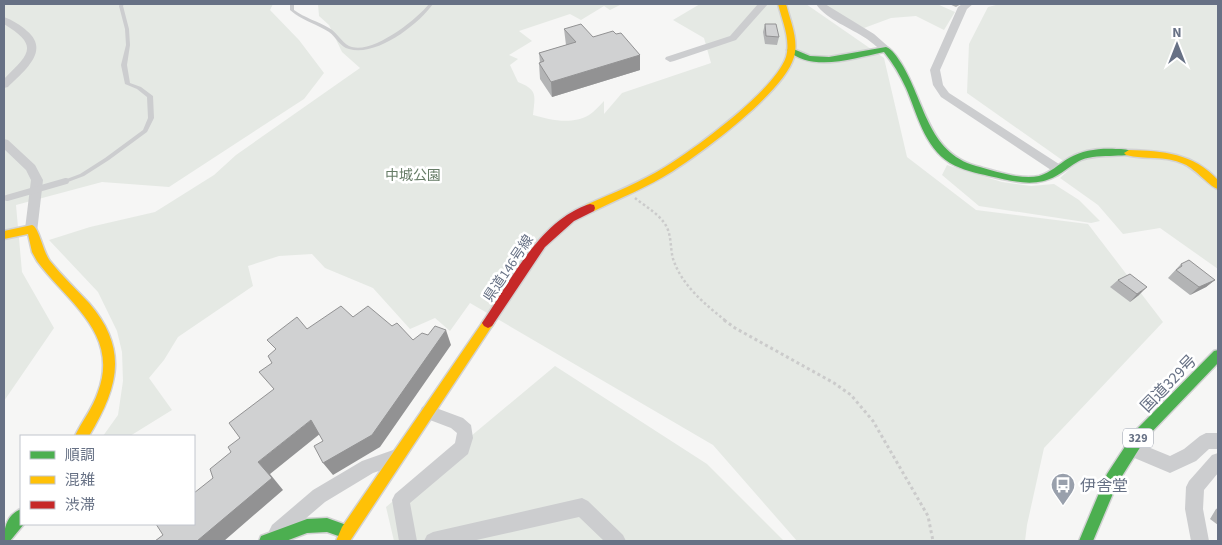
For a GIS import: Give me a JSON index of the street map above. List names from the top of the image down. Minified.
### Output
{"streets":{"main road":["県道146号線","国道329号","329"]},"parks":["中城公園"],"places":{"bus stop":["伊舎堂"]},"legend":["順調","混雑","渋滞"],"north":"top"}
